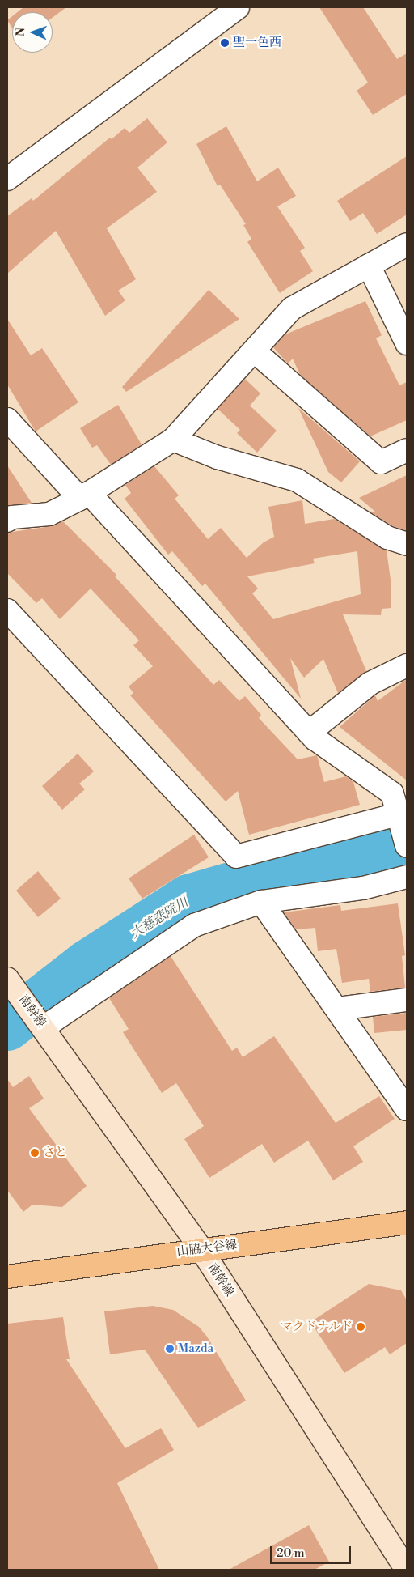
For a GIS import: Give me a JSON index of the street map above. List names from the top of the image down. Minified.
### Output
{"streets":{"main road":["南幹線","山脇大谷線"]},"crossings":[["南幹線","山脇大谷線"]],"water":["大慈悲院川"],"places":["聖一色西","さと","マクドナルド","Mazda"],"scale_bar":"20 m","north":"left"}
